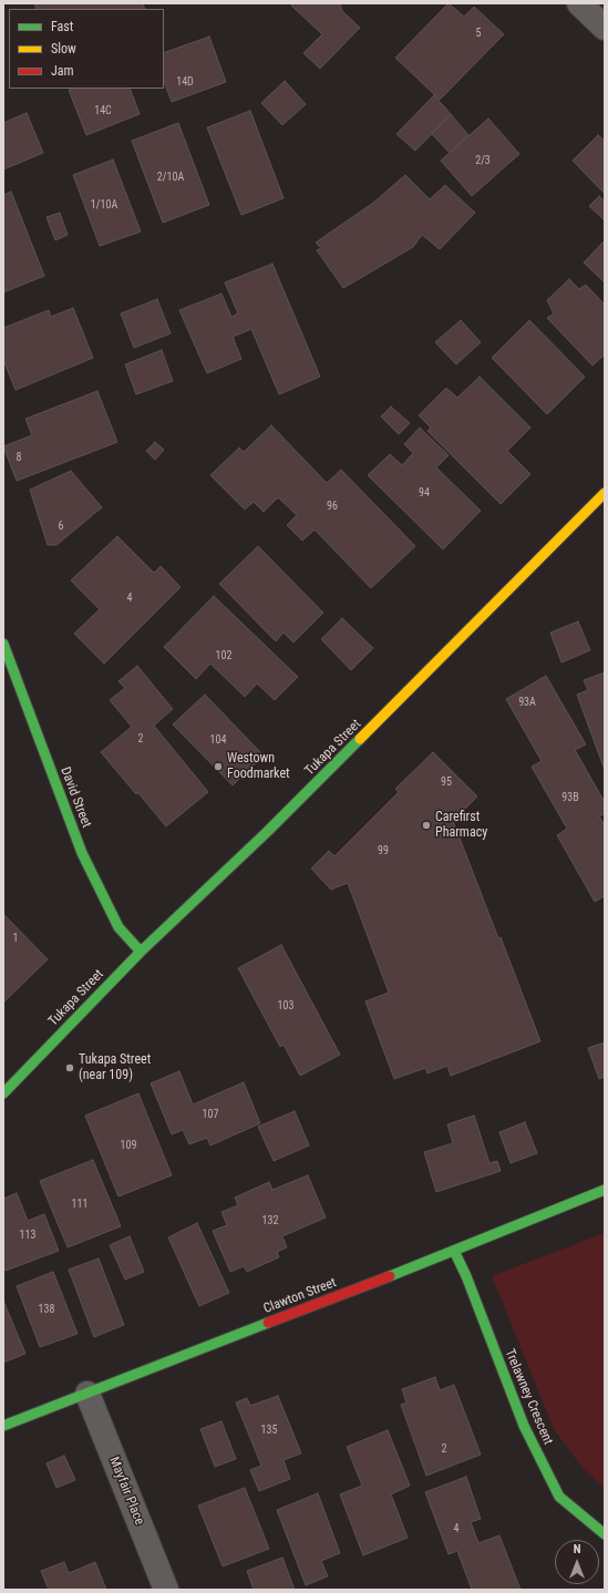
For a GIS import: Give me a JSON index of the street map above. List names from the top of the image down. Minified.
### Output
{"streets":{"street":["Tukapa Street","David Street","Clawton Street","Trelawney Crescent","Mayfair Place"]},"crossings":[["Tukapa Street","David Street"],["Clawton Street","Trelawney Crescent"],["Clawton Street","Mayfair Place"]],"places":["Westown Foodmarket","Carefirst Pharmacy","Tukapa Street (near 109)"],"house_numbers":["5","14D","14C","2/3","2/10A","1/10A","8","94","96","6","4","102","93A","2","104","95","93B","99","1","103","107","109","111","132","113","138","135","2","4"],"legend":["Fast","Slow","Jam"],"north":"top"}
